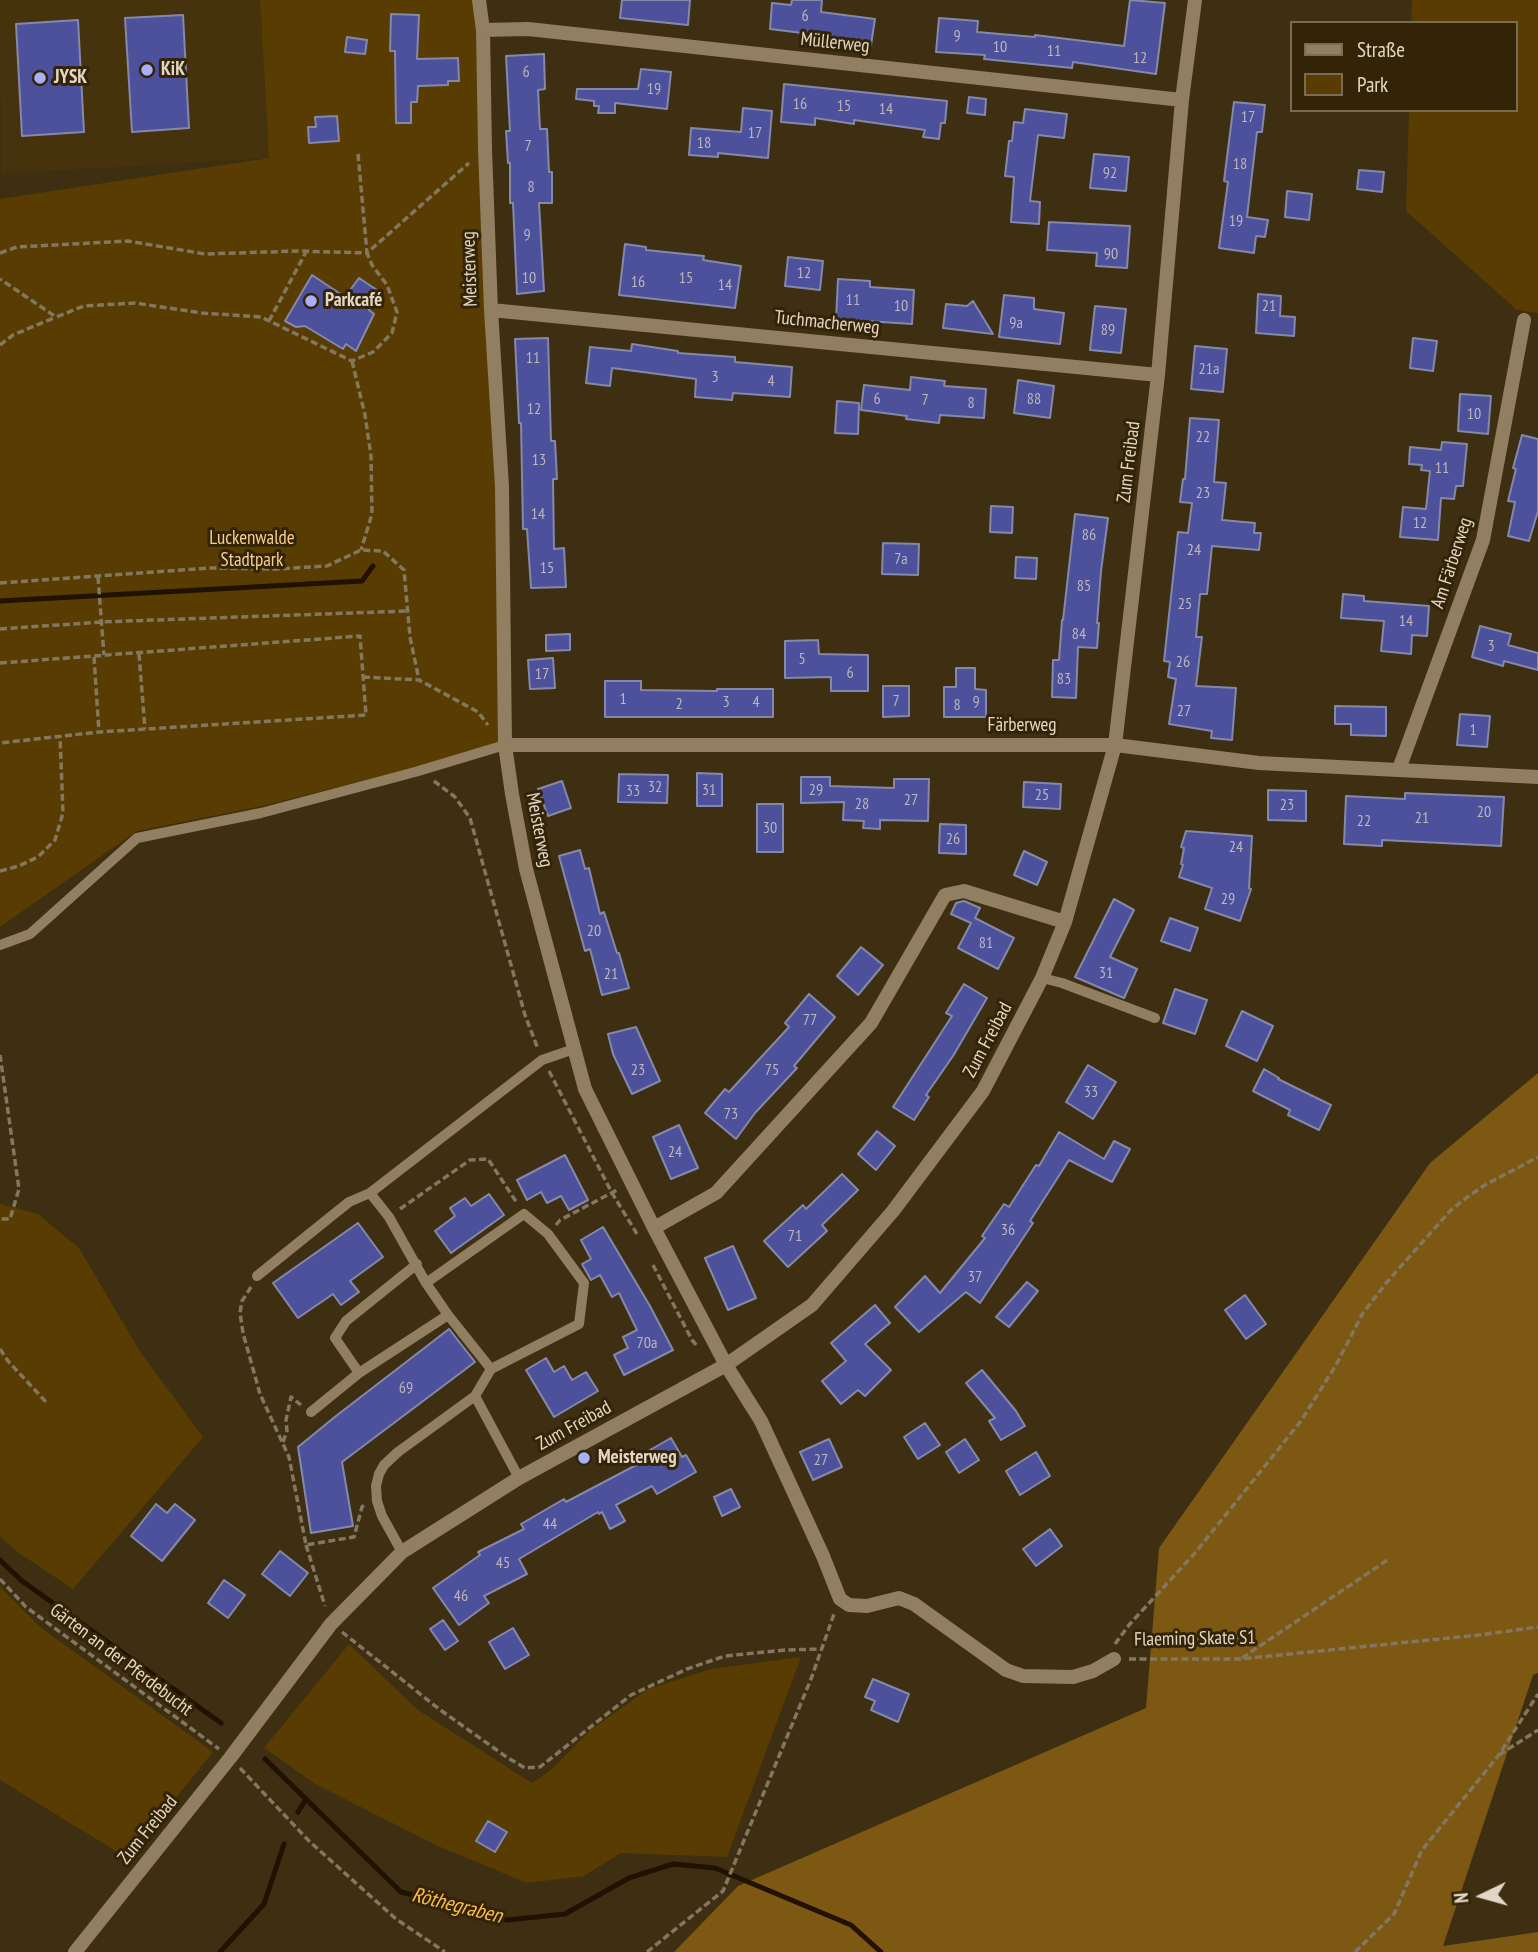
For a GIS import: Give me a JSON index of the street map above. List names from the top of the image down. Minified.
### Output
{"streets":{"street":["Müllerweg","Meisterweg","Tuchmacherweg","Zum Freibad","Am Färberweg","Färberweg","Flaeming Skate S1"],"path":["Gärten an der Pferdebucht"]},"crossings":[["Müllerweg","Meisterweg"],["Müllerweg","Zum Freibad"],["Meisterweg","Tuchmacherweg"],["Meisterweg","Zum Freibad"],["Meisterweg","Färberweg"],["Meisterweg","Flaeming Skate S1"],["Tuchmacherweg","Zum Freibad"],["Zum Freibad","Färberweg"],["Zum Freibad","Gärten an der Pferdebucht"],["Am Färberweg","Färberweg"]],"water":["Röthegraben"],"parks":["Luckenwalde Stadtpark"],"places":["KiK","JYSK","Parkcafé","Meisterweg"],"house_numbers":["6","9","10","11","12","6","19","16","15","14","17","17","18","7","18","92","8","19","9","90","12","10","15","16","14","11","10","21","9a","89","11","21a","3","4","6","88","7","8","12","10","22","13","11","23","14","12","86","24","7a","15","85","25","14","84","3","5","26","6","17","83","1","7","3","4","9","2","8","27","1","32","31","29","33","25","27","28","23","20","21","22","30","26","24","29","20","81","31","21","77","23","75","33","73","24","36","71","37","70a","69","27","44","45","46"],"legend":["Straße","Park"],"north":"left"}
